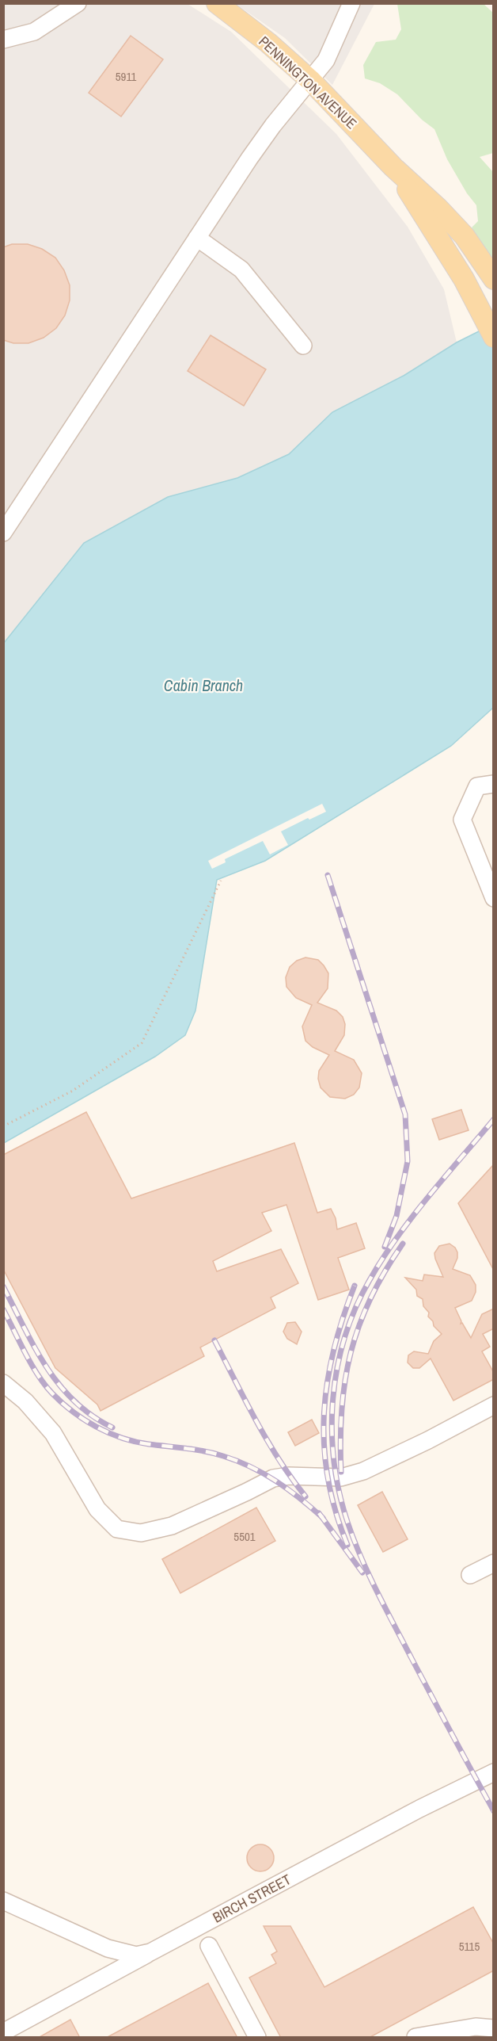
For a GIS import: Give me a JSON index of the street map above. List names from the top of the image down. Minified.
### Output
{"streets":{"main road":["PENNINGTON AVENUE"],"street":["BIRCH STREET"]},"water":["Cabin Branch"],"house_numbers":["5911","5501","5115"]}
